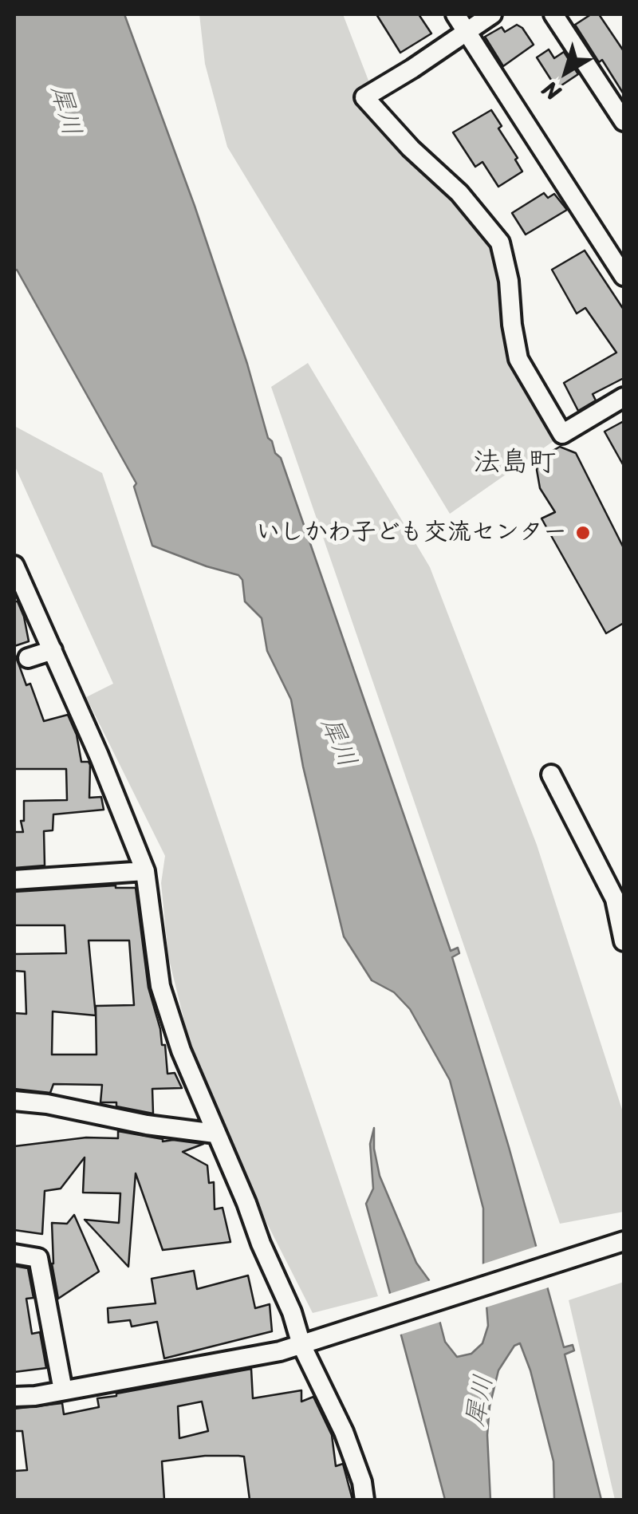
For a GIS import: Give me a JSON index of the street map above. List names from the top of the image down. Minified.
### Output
{"districts":["法島町"],"water":["犀川"],"places":["いしかわ子ども交流センター"],"north":"bottom left"}
